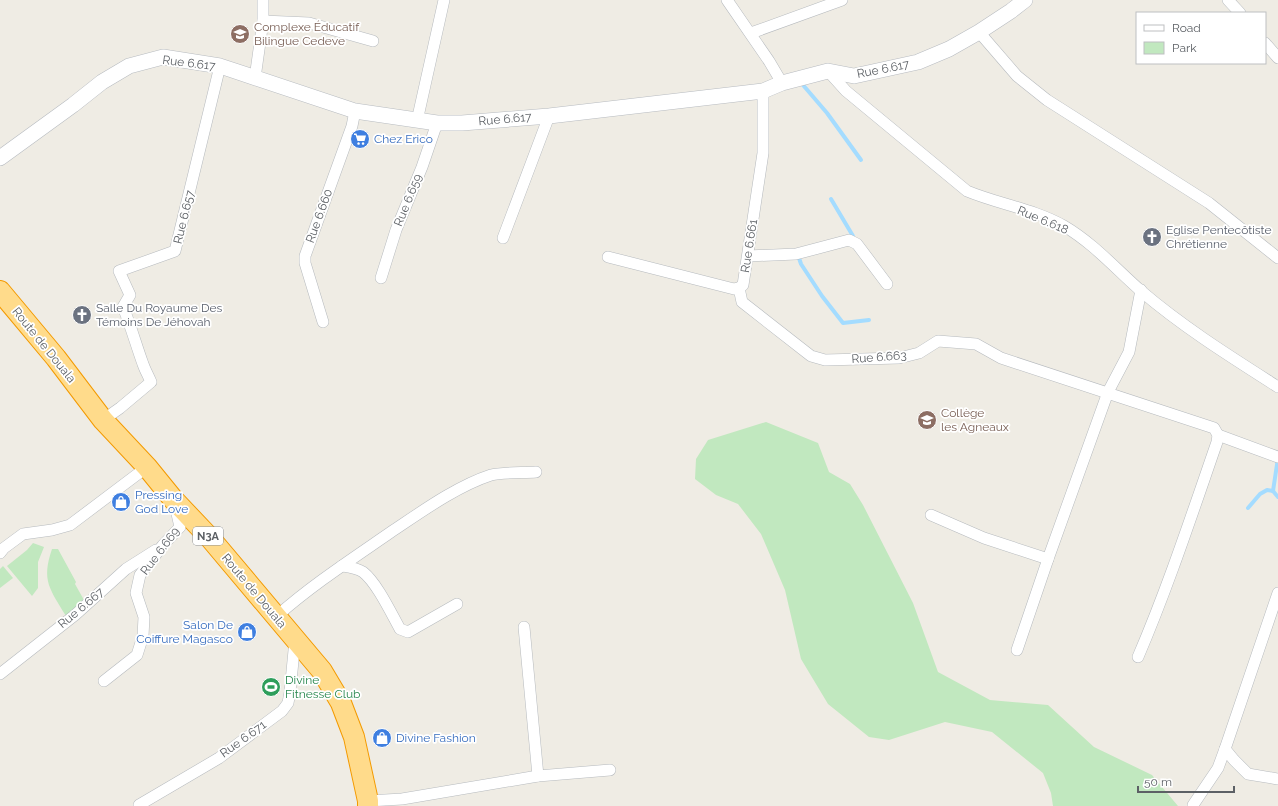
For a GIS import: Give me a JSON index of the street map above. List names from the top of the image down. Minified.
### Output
{"streets":{"highway":["Route de Douala","N3A"],"street":["Rue 6.617","Rue 6.659","Rue 6.660","Rue 6.657","Rue 6.618","Rue 6.661","Rue 6.663","Rue 6.669","Rue 6.667","Rue 6.671"]},"crossings":[["Rue 6.617","Rue 6.659"],["Rue 6.617","Rue 6.660"],["Rue 6.617","Rue 6.657"],["Rue 6.617","Rue 6.618"],["Rue 6.617","Rue 6.661"],["Rue 6.657","Route de Douala"],["Rue 6.661","Rue 6.663"],["Route de Douala","Rue 6.669"],["Route de Douala","Rue 6.671"],["Rue 6.669","Rue 6.667"]],"places":{"school or university":["Complexe Éducatif Bilingue Cedeve","Collège les Agneaux"],"supermarket":["Chez Erico"],"church":["Eglise Pentecôtiste Chrétienne","Salle Du Royaume Des Témoins De Jéhovah"],"shop":["Pressing God Love","Salon De Coiffure Magasco","Divine Fashion"],"sports":["Divine Fitnesse Club"]},"legend":["Road","Park"],"scale_bar":"50 m"}
